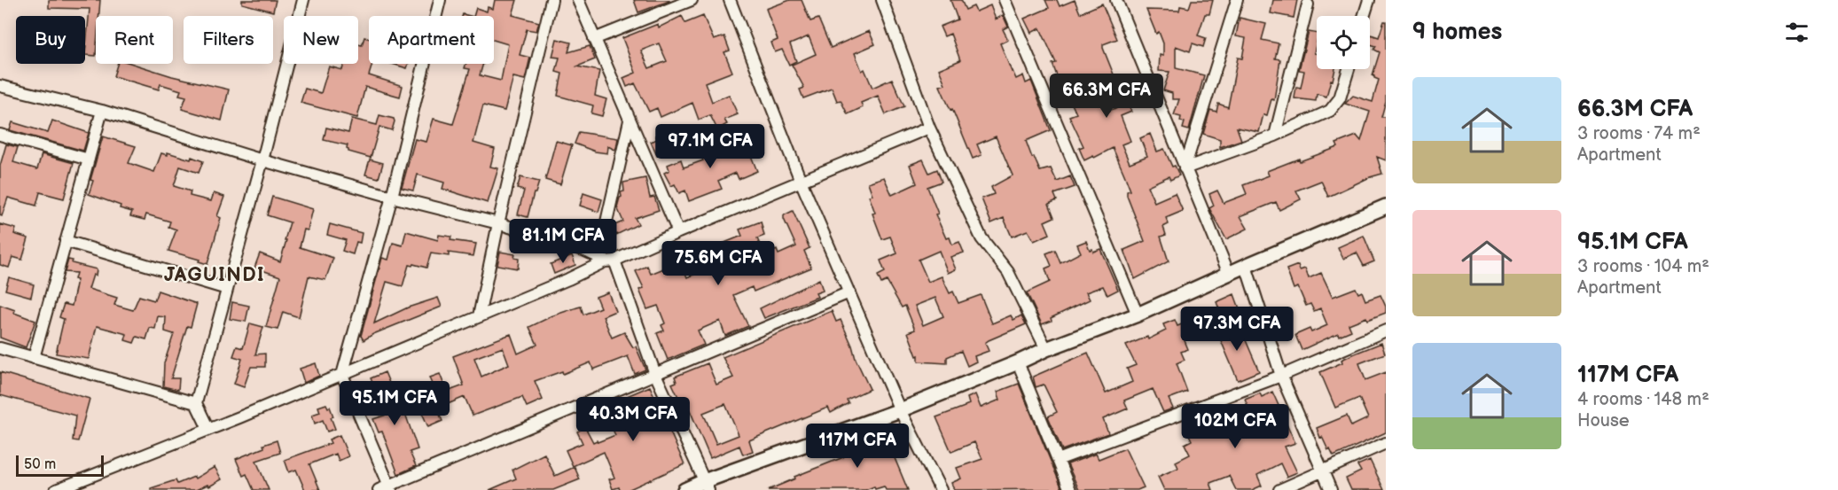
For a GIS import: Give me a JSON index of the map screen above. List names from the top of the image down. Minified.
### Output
{"districts":["JAGUINDI"],"scale_bar":"50 m","page":{"heading":"9 homes","chip":["Buy","Rent","Filters","New","Apartment"],"list":[{"name":"66.3M CFA","note":"3 rooms · 74 m² · Apartment"},{"name":"95.1M CFA","note":"3 rooms · 104 m² · Apartment"},{"name":"117M CFA","note":"4 rooms · 148 m² · House"}],"price":["66.3M CFA","97.1M CFA","81.1M CFA","75.6M CFA","97.3M CFA","95.1M CFA","40.3M CFA","102M CFA","117M CFA"],"scale":"50 m"}}
